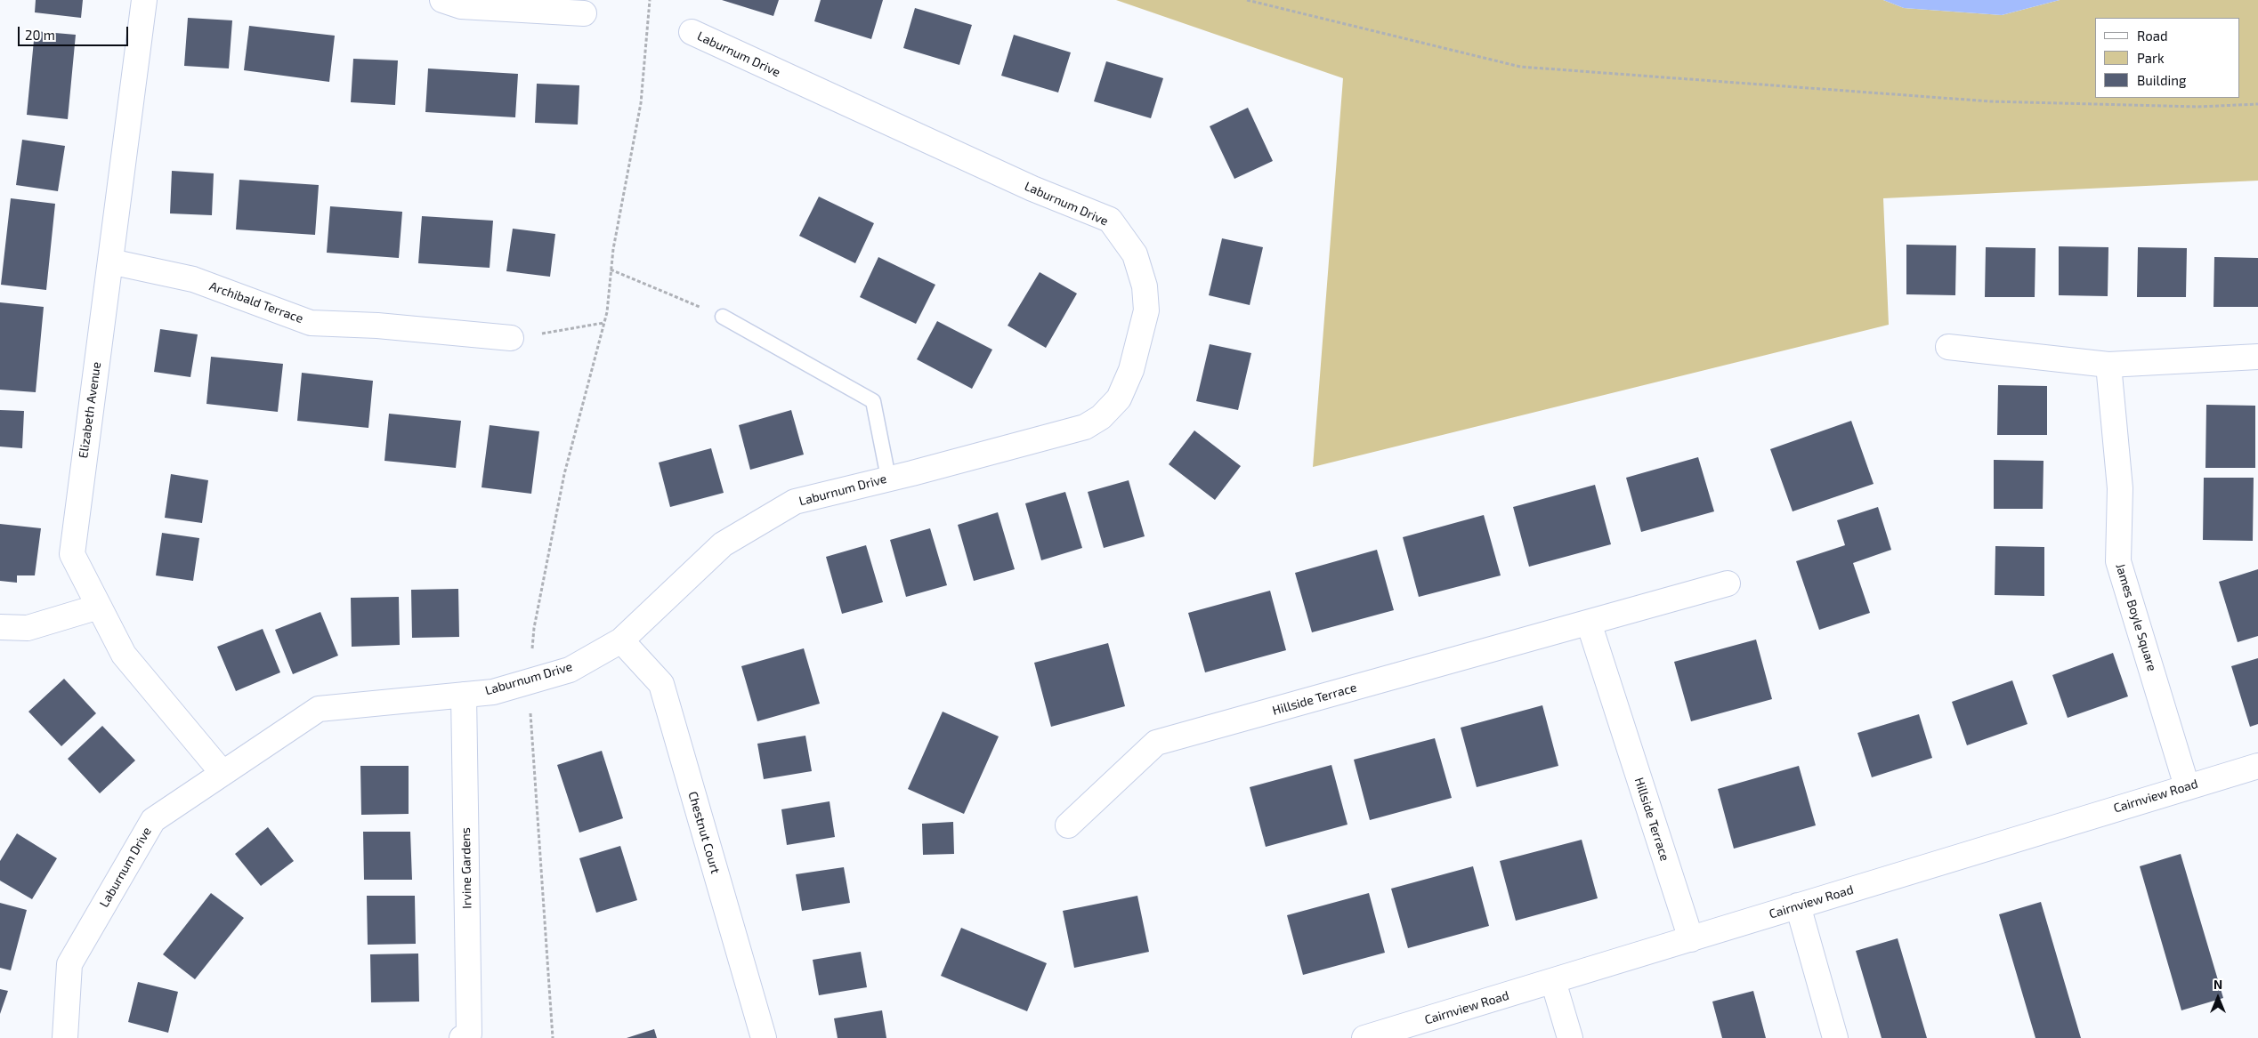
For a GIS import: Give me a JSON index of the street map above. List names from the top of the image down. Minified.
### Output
{"streets":{"street":["Laburnum Drive","Archibald Terrace","Elizabeth Avenue","James Boyle Square","Hillside Terrace","Cairnview Road","Chestnut Court","Irvine Gardens"]},"crossings":[["Laburnum Drive","Elizabeth Avenue"],["Laburnum Drive","Chestnut Court"],["Laburnum Drive","Irvine Gardens"],["Archibald Terrace","Elizabeth Avenue"],["James Boyle Square","Cairnview Road"],["Hillside Terrace","Cairnview Road"]],"legend":["Road","Park","Building"],"scale_bar":"20 m","north":"top"}
